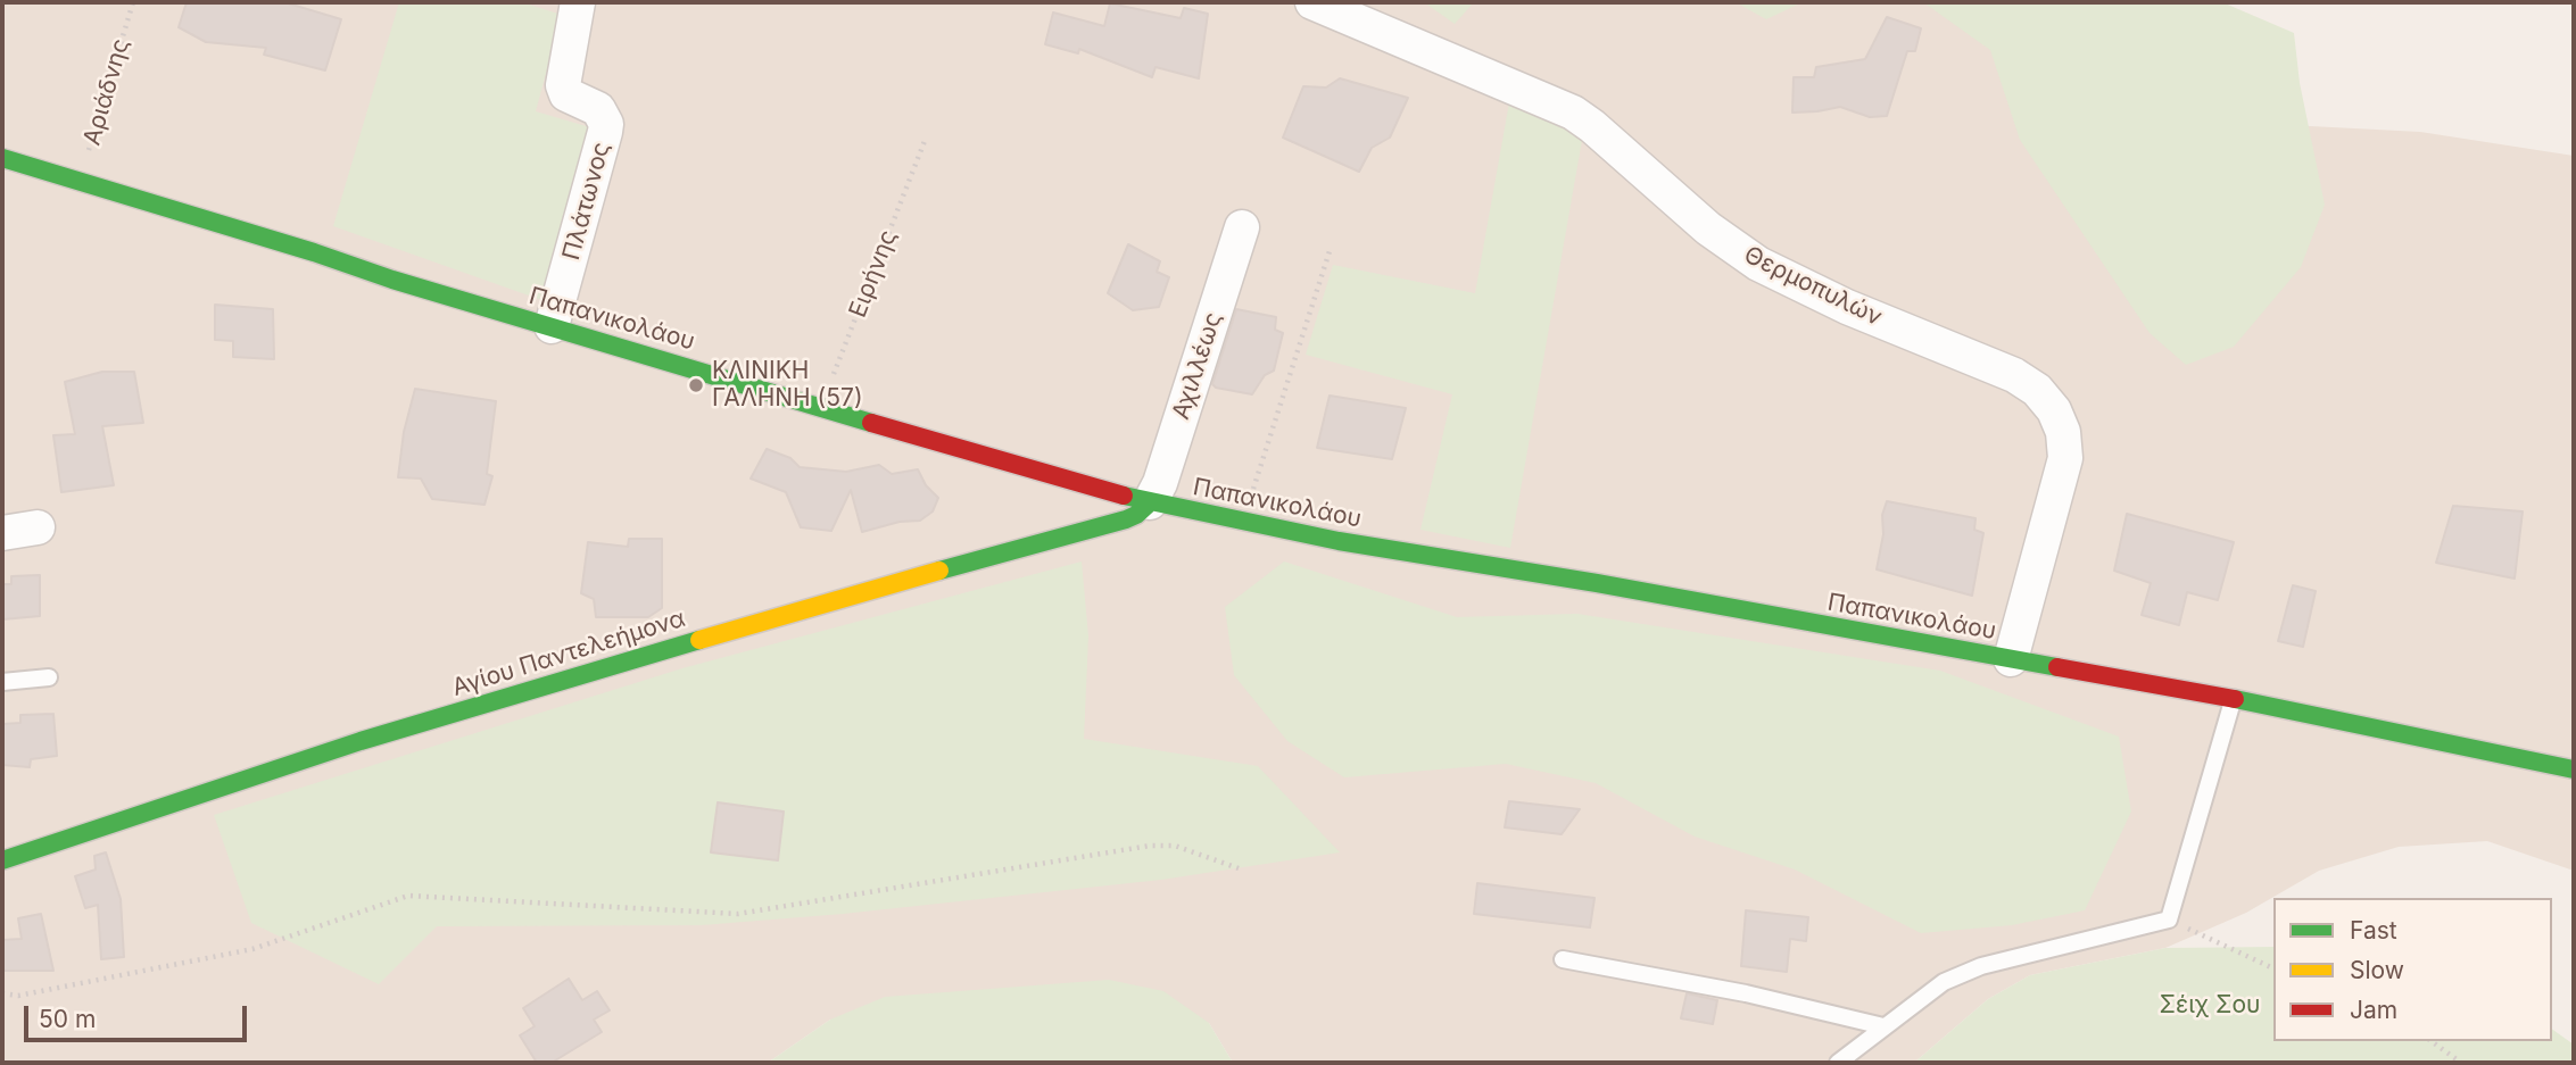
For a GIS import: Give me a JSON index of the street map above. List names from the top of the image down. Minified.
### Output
{"streets":{"main road":["Παπανικολάου","Αγίου Παντελεήμονα"],"street":["Πλάτωνος","Θερμοπυλών","Αχιλλέως"],"path":["Αριάδνης","Ειρήνης"]},"crossings":[["Αριάδνης","Παπανικολάου"],["Πλάτωνος","Παπανικολάου"],["Ειρήνης","Παπανικολάου"],["Θερμοπυλών","Παπανικολάου"],["Παπανικολάου","Αχιλλέως"],["Παπανικολάου","Αγίου Παντελεήμονα"],["Αχιλλέως","Αγίου Παντελεήμονα"]],"parks":["Σέιχ Σου"],"places":["ΚΛΙΝΙΚΗ ΓΑΛΗΝΗ (57)"],"legend":["Fast","Slow","Jam"],"scale_bar":"50 m"}
